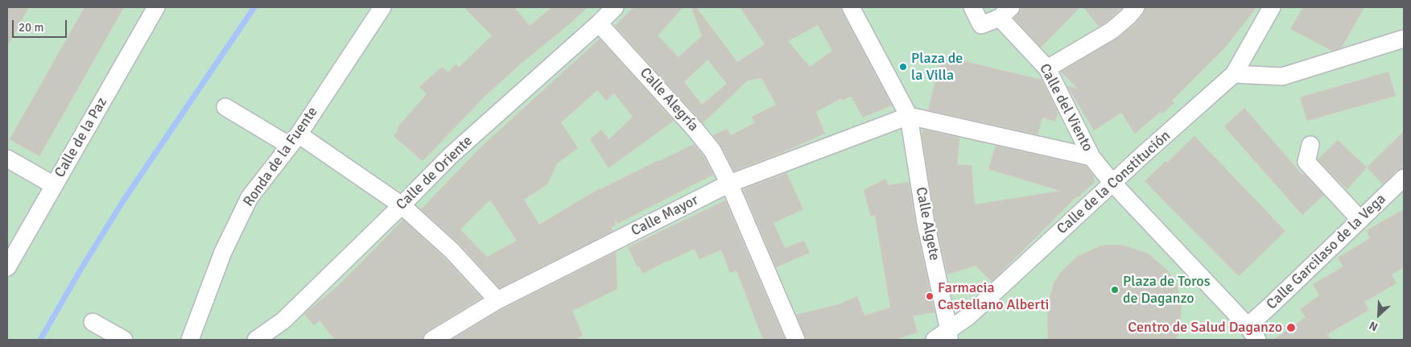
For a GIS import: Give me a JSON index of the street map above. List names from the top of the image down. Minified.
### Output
{"streets":{"street":["Calle Alegría","Calle del Viento","Calle de la Paz","Ronda de la Fuente","Calle de Oriente","Calle de la Constitución","Calle Mayor","Calle Algete","Calle Garcilaso de la Vega"]},"crossings":[["Calle Alegría","Calle de Oriente"],["Calle Alegría","Calle Mayor"],["Calle del Viento","Calle de la Constitución"],["Calle del Viento","Calle Garcilaso de la Vega"],["Calle de la Constitución","Calle Algete"],["Calle Mayor","Calle Algete"]],"places":["Plaza de la Villa","Plaza de Toros de Daganzo","Farmacia Castellano Alberti","Centro de Salud Daganzo"],"scale_bar":"20 m","north":"bottom left"}
